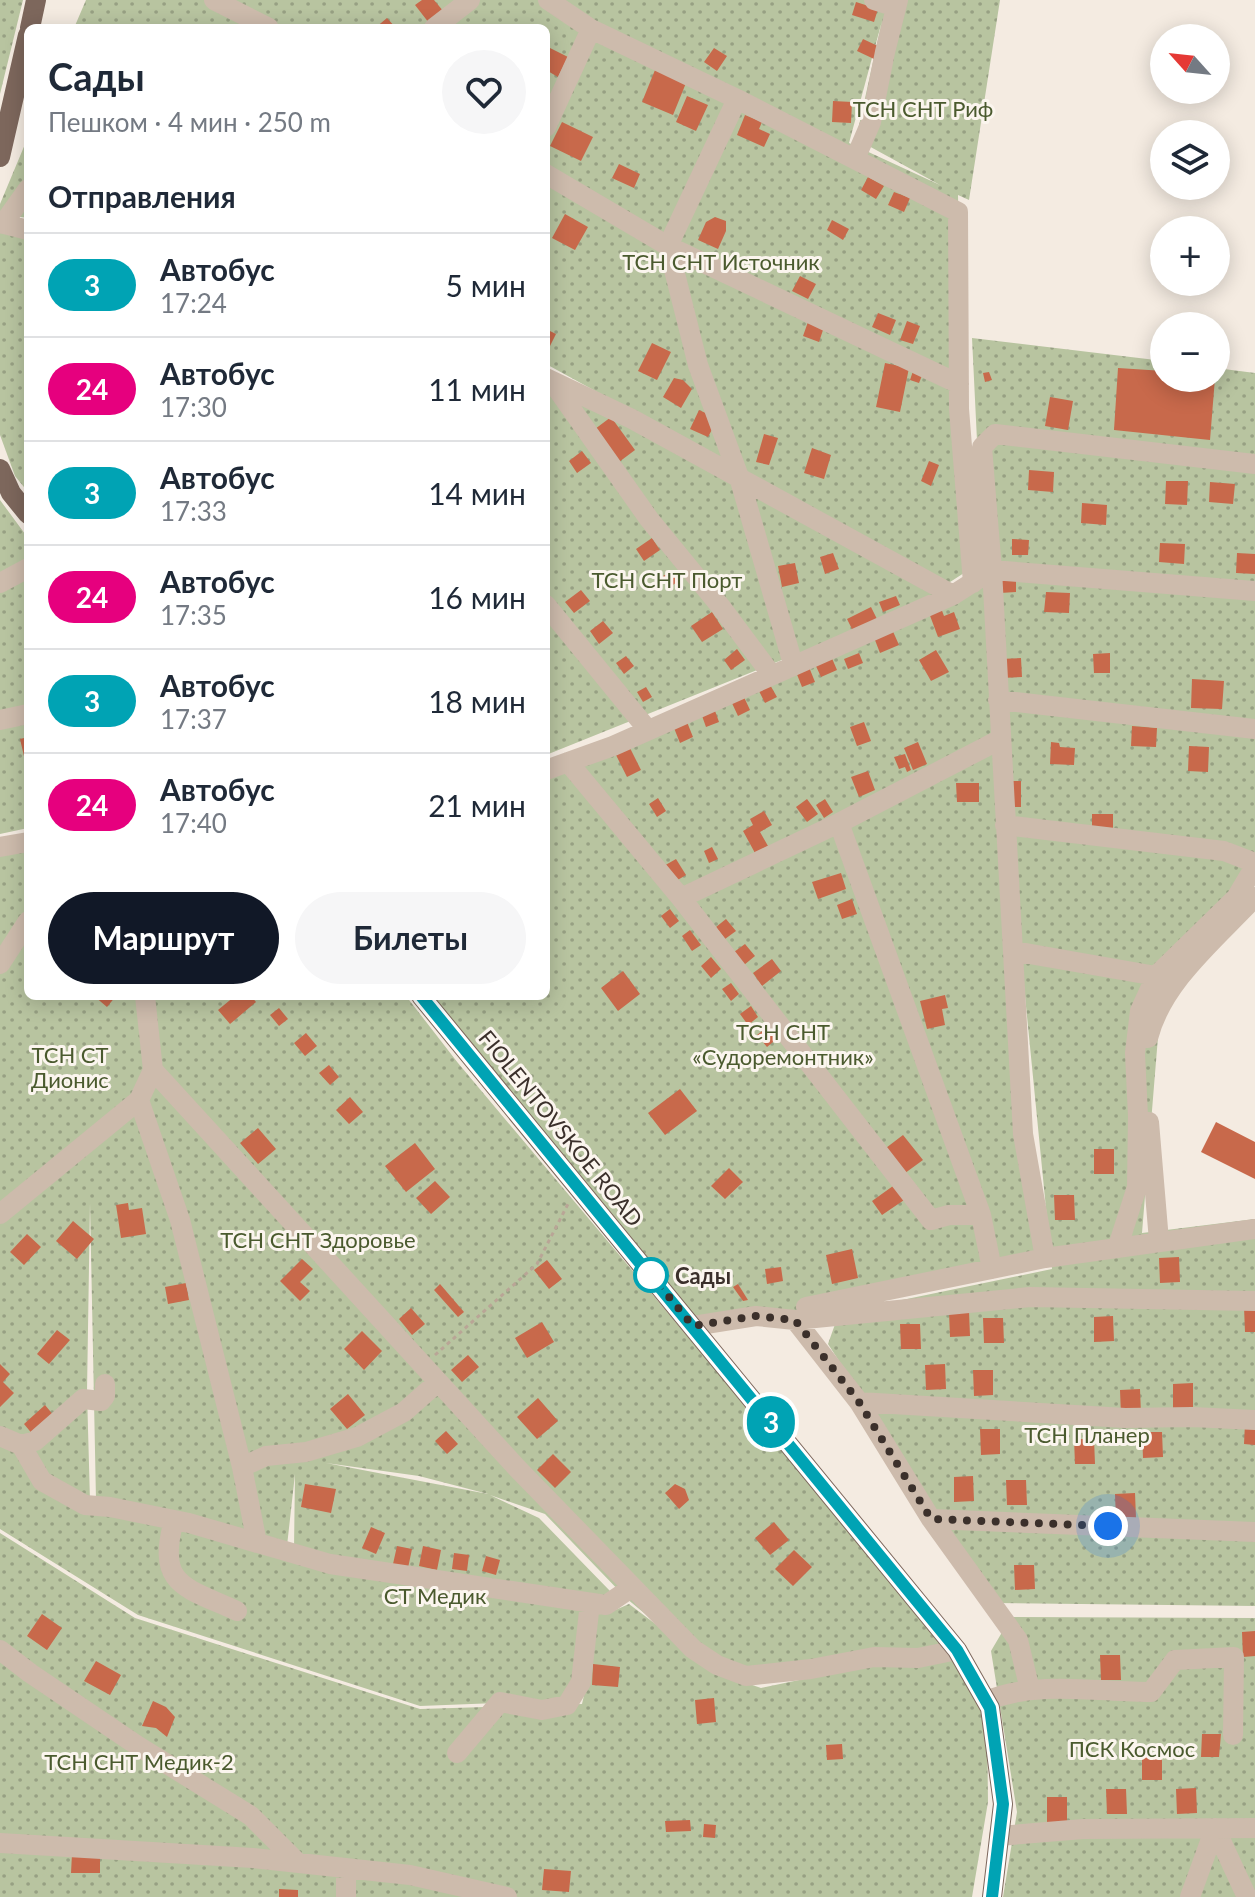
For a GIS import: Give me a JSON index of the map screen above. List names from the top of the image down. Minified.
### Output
{"streets":{"main road":["FIOLENTOVSKOE ROAD"]},"parks":["ТСН СНТ Риф","ТСН СНТ Источник","ТСН СНТ Порт","ТСН СНТ «Судоремонтник»","ТСН СТ Дионис","ТСН СНТ Здоровье","ТСН Планер","СТ Медик","ПСК Космос","ТСН СНТ Медик-2"],"places":["Сады"],"lines":["bus line 3"],"north":"top left","page":{"on_map":"3","map_buttons":["+","−"],"heading":[["Сады","Пешком · 4 мин · 250 m"],"Отправления"],"list":[{"mark":"3","name":"Автобус","note":"17:24","value":"5 мин"},{"mark":"24","name":"Автобус","note":"17:30","value":"11 мин"},{"mark":"3","name":"Автобус","note":"17:33","value":"14 мин"},{"mark":"24","name":"Автобус","note":"17:35","value":"16 мин"},{"mark":"3","name":"Автобус","note":"17:37","value":"18 мин"},{"mark":"24","name":"Автобус","note":"17:40","value":"21 мин"}],"buttons":["Маршрут","Билеты"]}}
